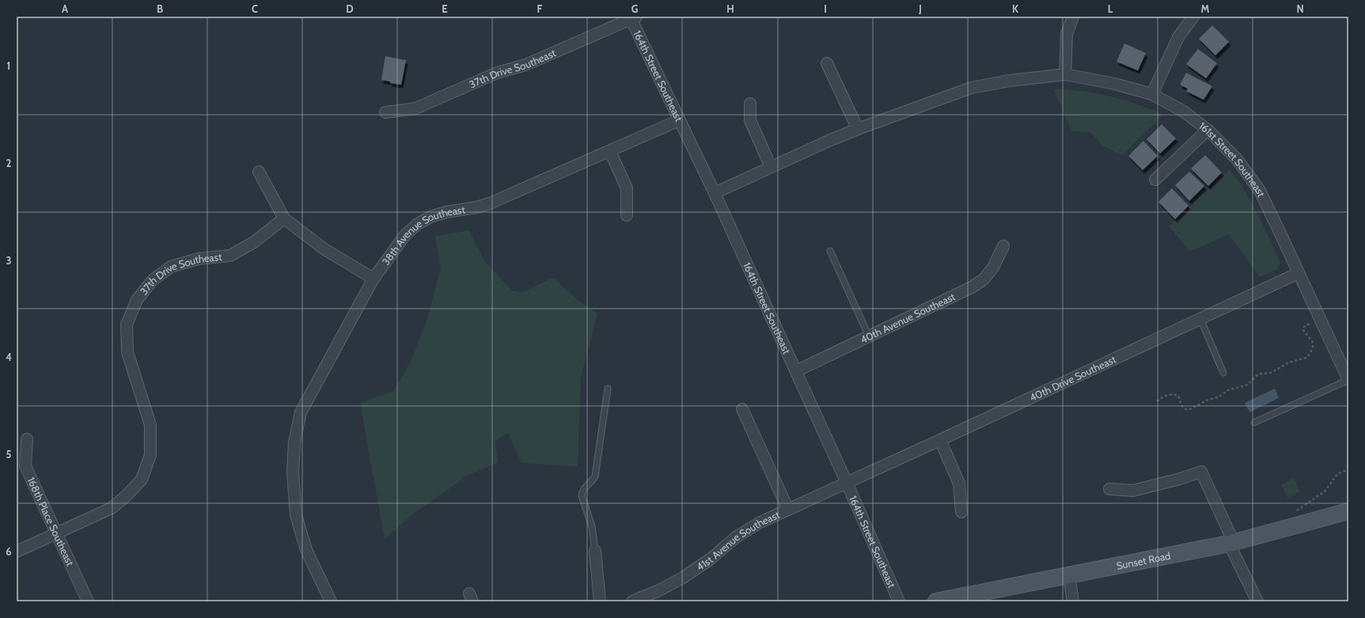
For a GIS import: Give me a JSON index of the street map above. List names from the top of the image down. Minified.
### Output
{"streets":{"street":["37th Drive Southeast","164th Street Southeast","161st Street Southeast","38th Avenue Southeast","40th Avenue Southeast","40th Drive Southeast","168th Place Southeast","41st Avenue Southeast","Sunset Road"]},"crossings":[["37th Drive Southeast","164th Street Southeast"],["37th Drive Southeast","168th Place Southeast"],["164th Street Southeast","161st Street Southeast"],["164th Street Southeast","38th Avenue Southeast"],["164th Street Southeast","40th Avenue Southeast"],["164th Street Southeast","40th Drive Southeast"],["164th Street Southeast","41st Avenue Southeast"],["161st Street Southeast","40th Drive Southeast"],["40th Drive Southeast","41st Avenue Southeast"]],"grid":{"columns":["A","B","C","D","E","F","G","H","I","J","K","L","M","N"],"rows":["1","2","3","4","5","6"]}}
